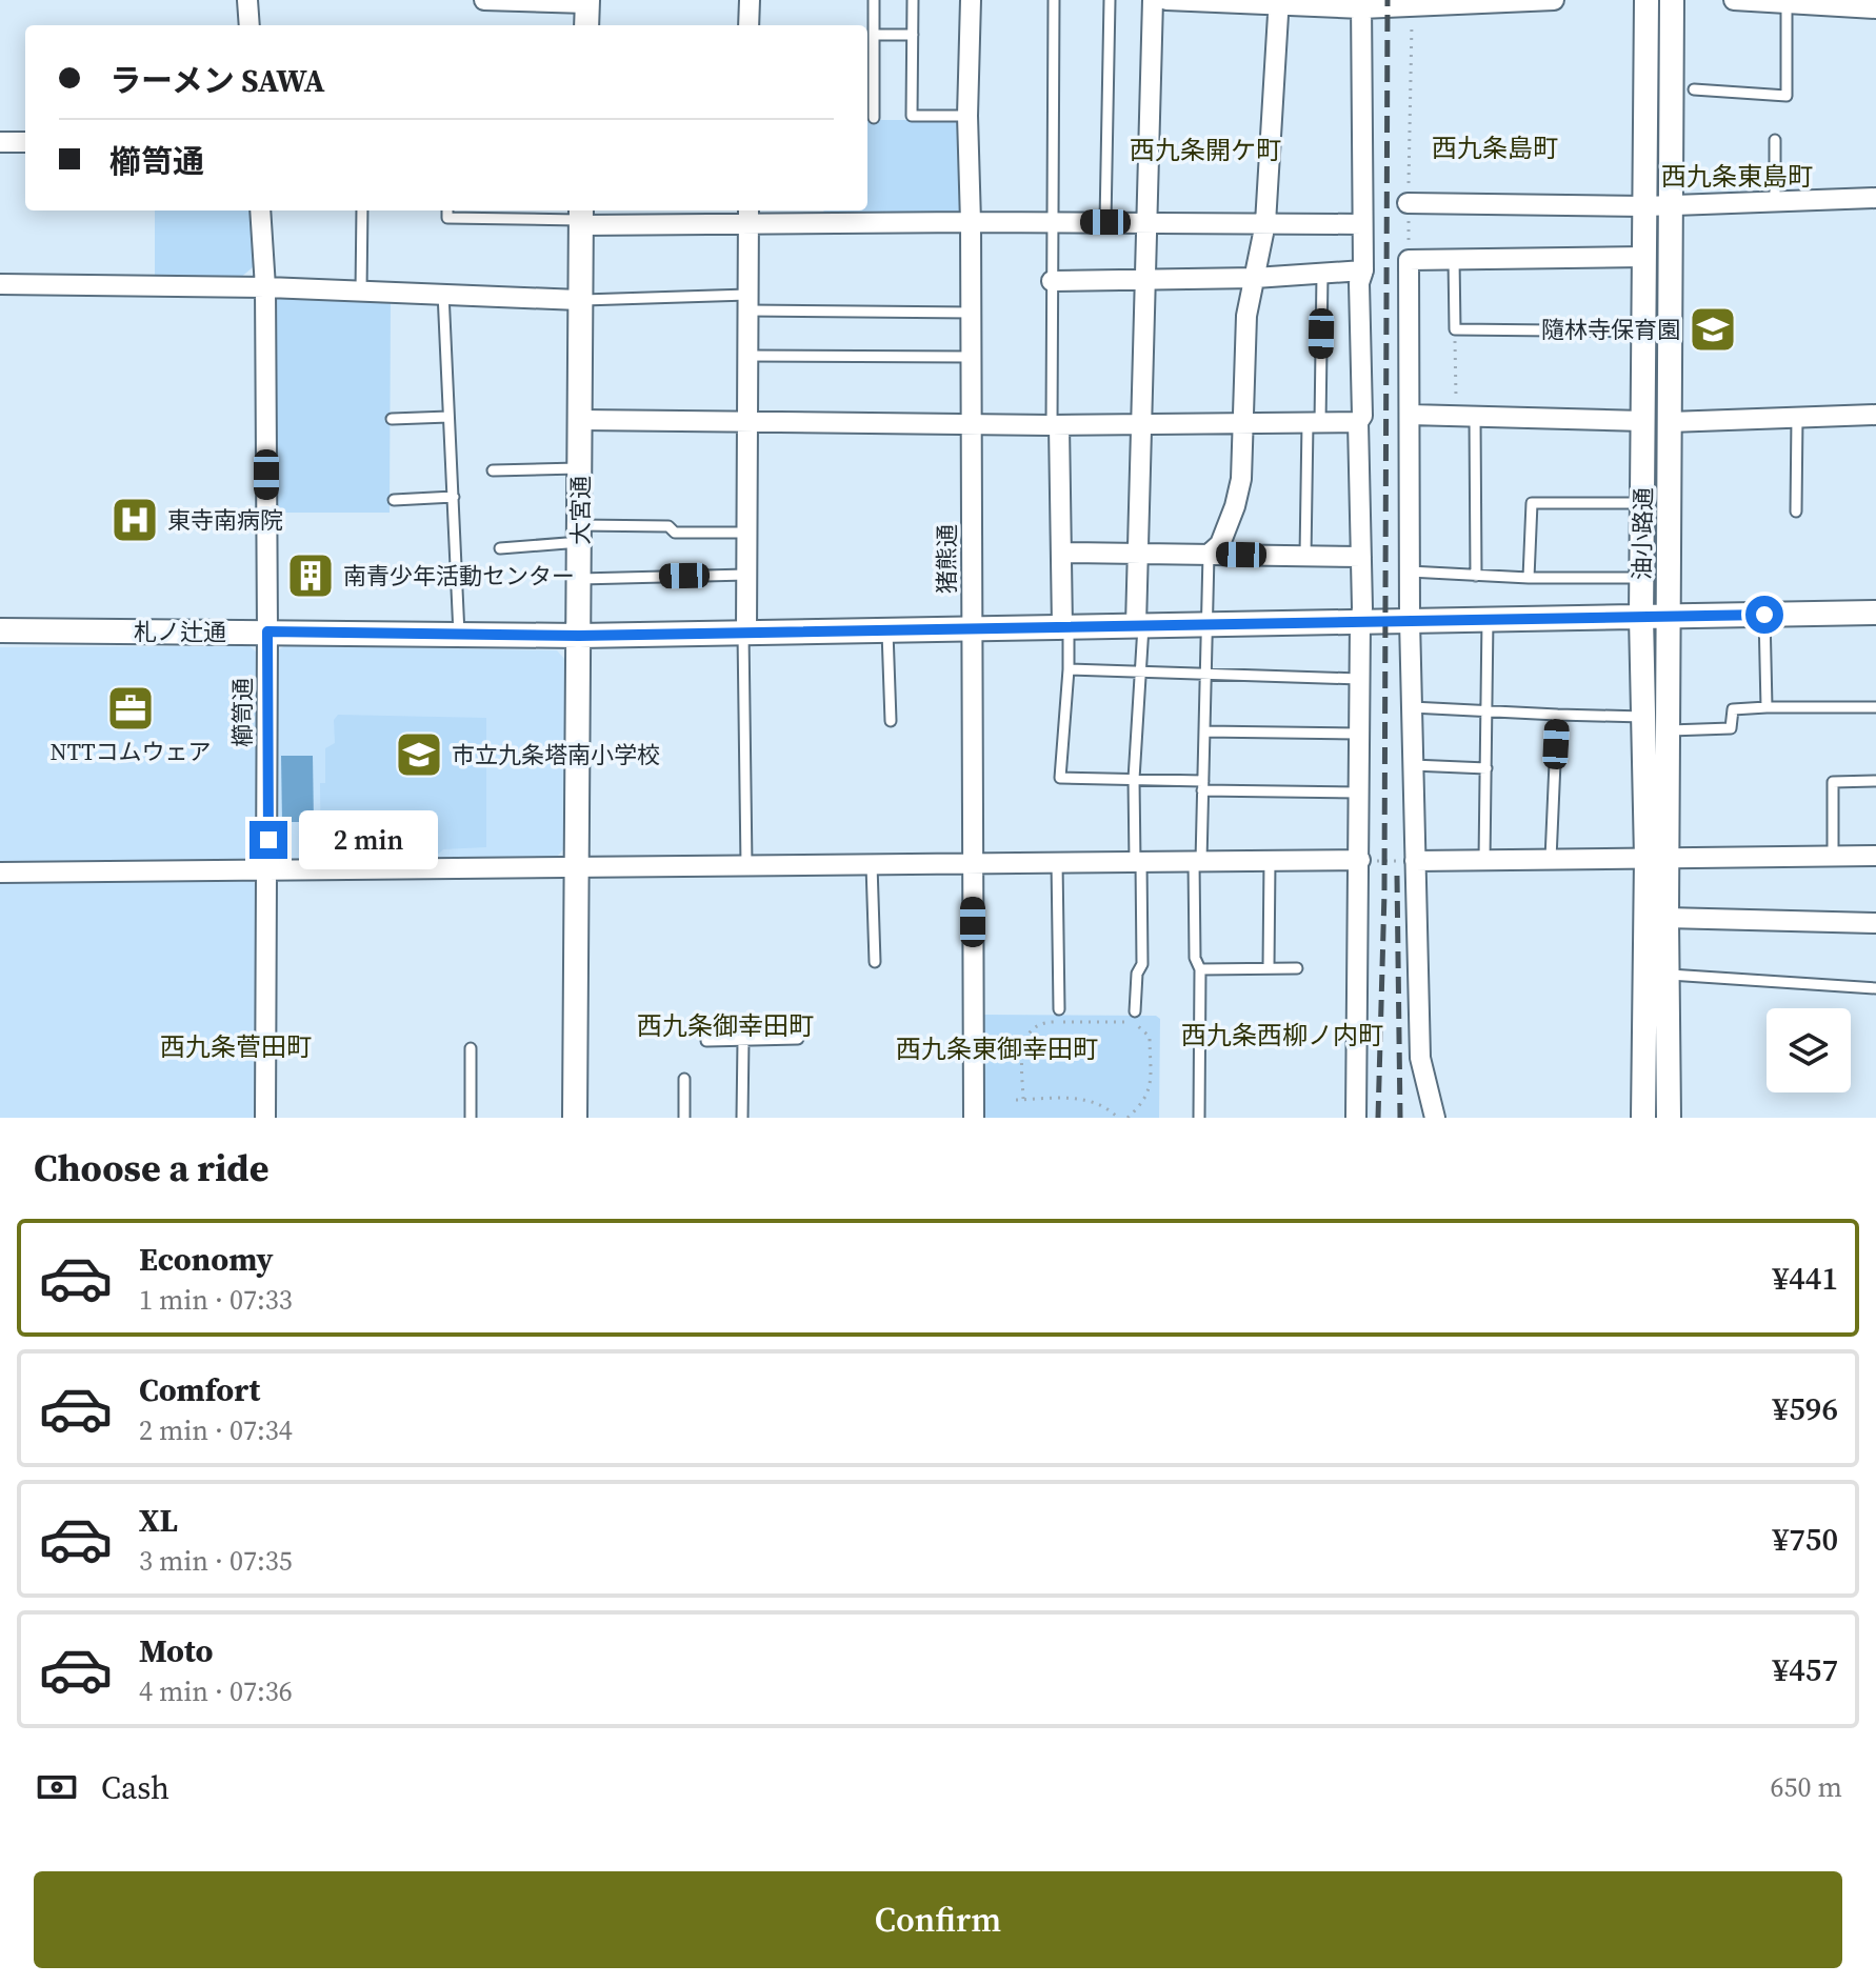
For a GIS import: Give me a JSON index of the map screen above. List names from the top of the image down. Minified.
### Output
{"streets":{"street":["大宮通","油小路通","猪熊通","札ノ辻通","櫛笥通"]},"crossings":[["大宮通","札ノ辻通"],["油小路通","札ノ辻通"],["猪熊通","札ノ辻通"],["札ノ辻通","櫛笥通"]],"districts":["西九条島町","西九条開ケ町","西九条東島町","西九条御幸田町","西九条西柳ノ内町","西九条菅田町","西九条東御幸田町"],"places":{"school or university":["隨林寺保育園","市立九条塔南小学校"],"hospital":["東寺南病院"],"building":["南青少年活動センター"],"office":["NTTコムウェア"]},"page":{"banner":["ラーメン SAWA","櫛笥通"],"bubble":"2 min","heading":"Choose a ride","list":[{"name":"Economy","note":"1 min · 07:33","value":"¥441"},{"name":"Comfort","note":"2 min · 07:34","value":"¥596"},{"name":"XL","note":"3 min · 07:35","value":"¥750"},{"name":"Moto","note":"4 min · 07:36","value":"¥457"}],"pay":["Cash","650 m"],"buttons":"Confirm"}}
